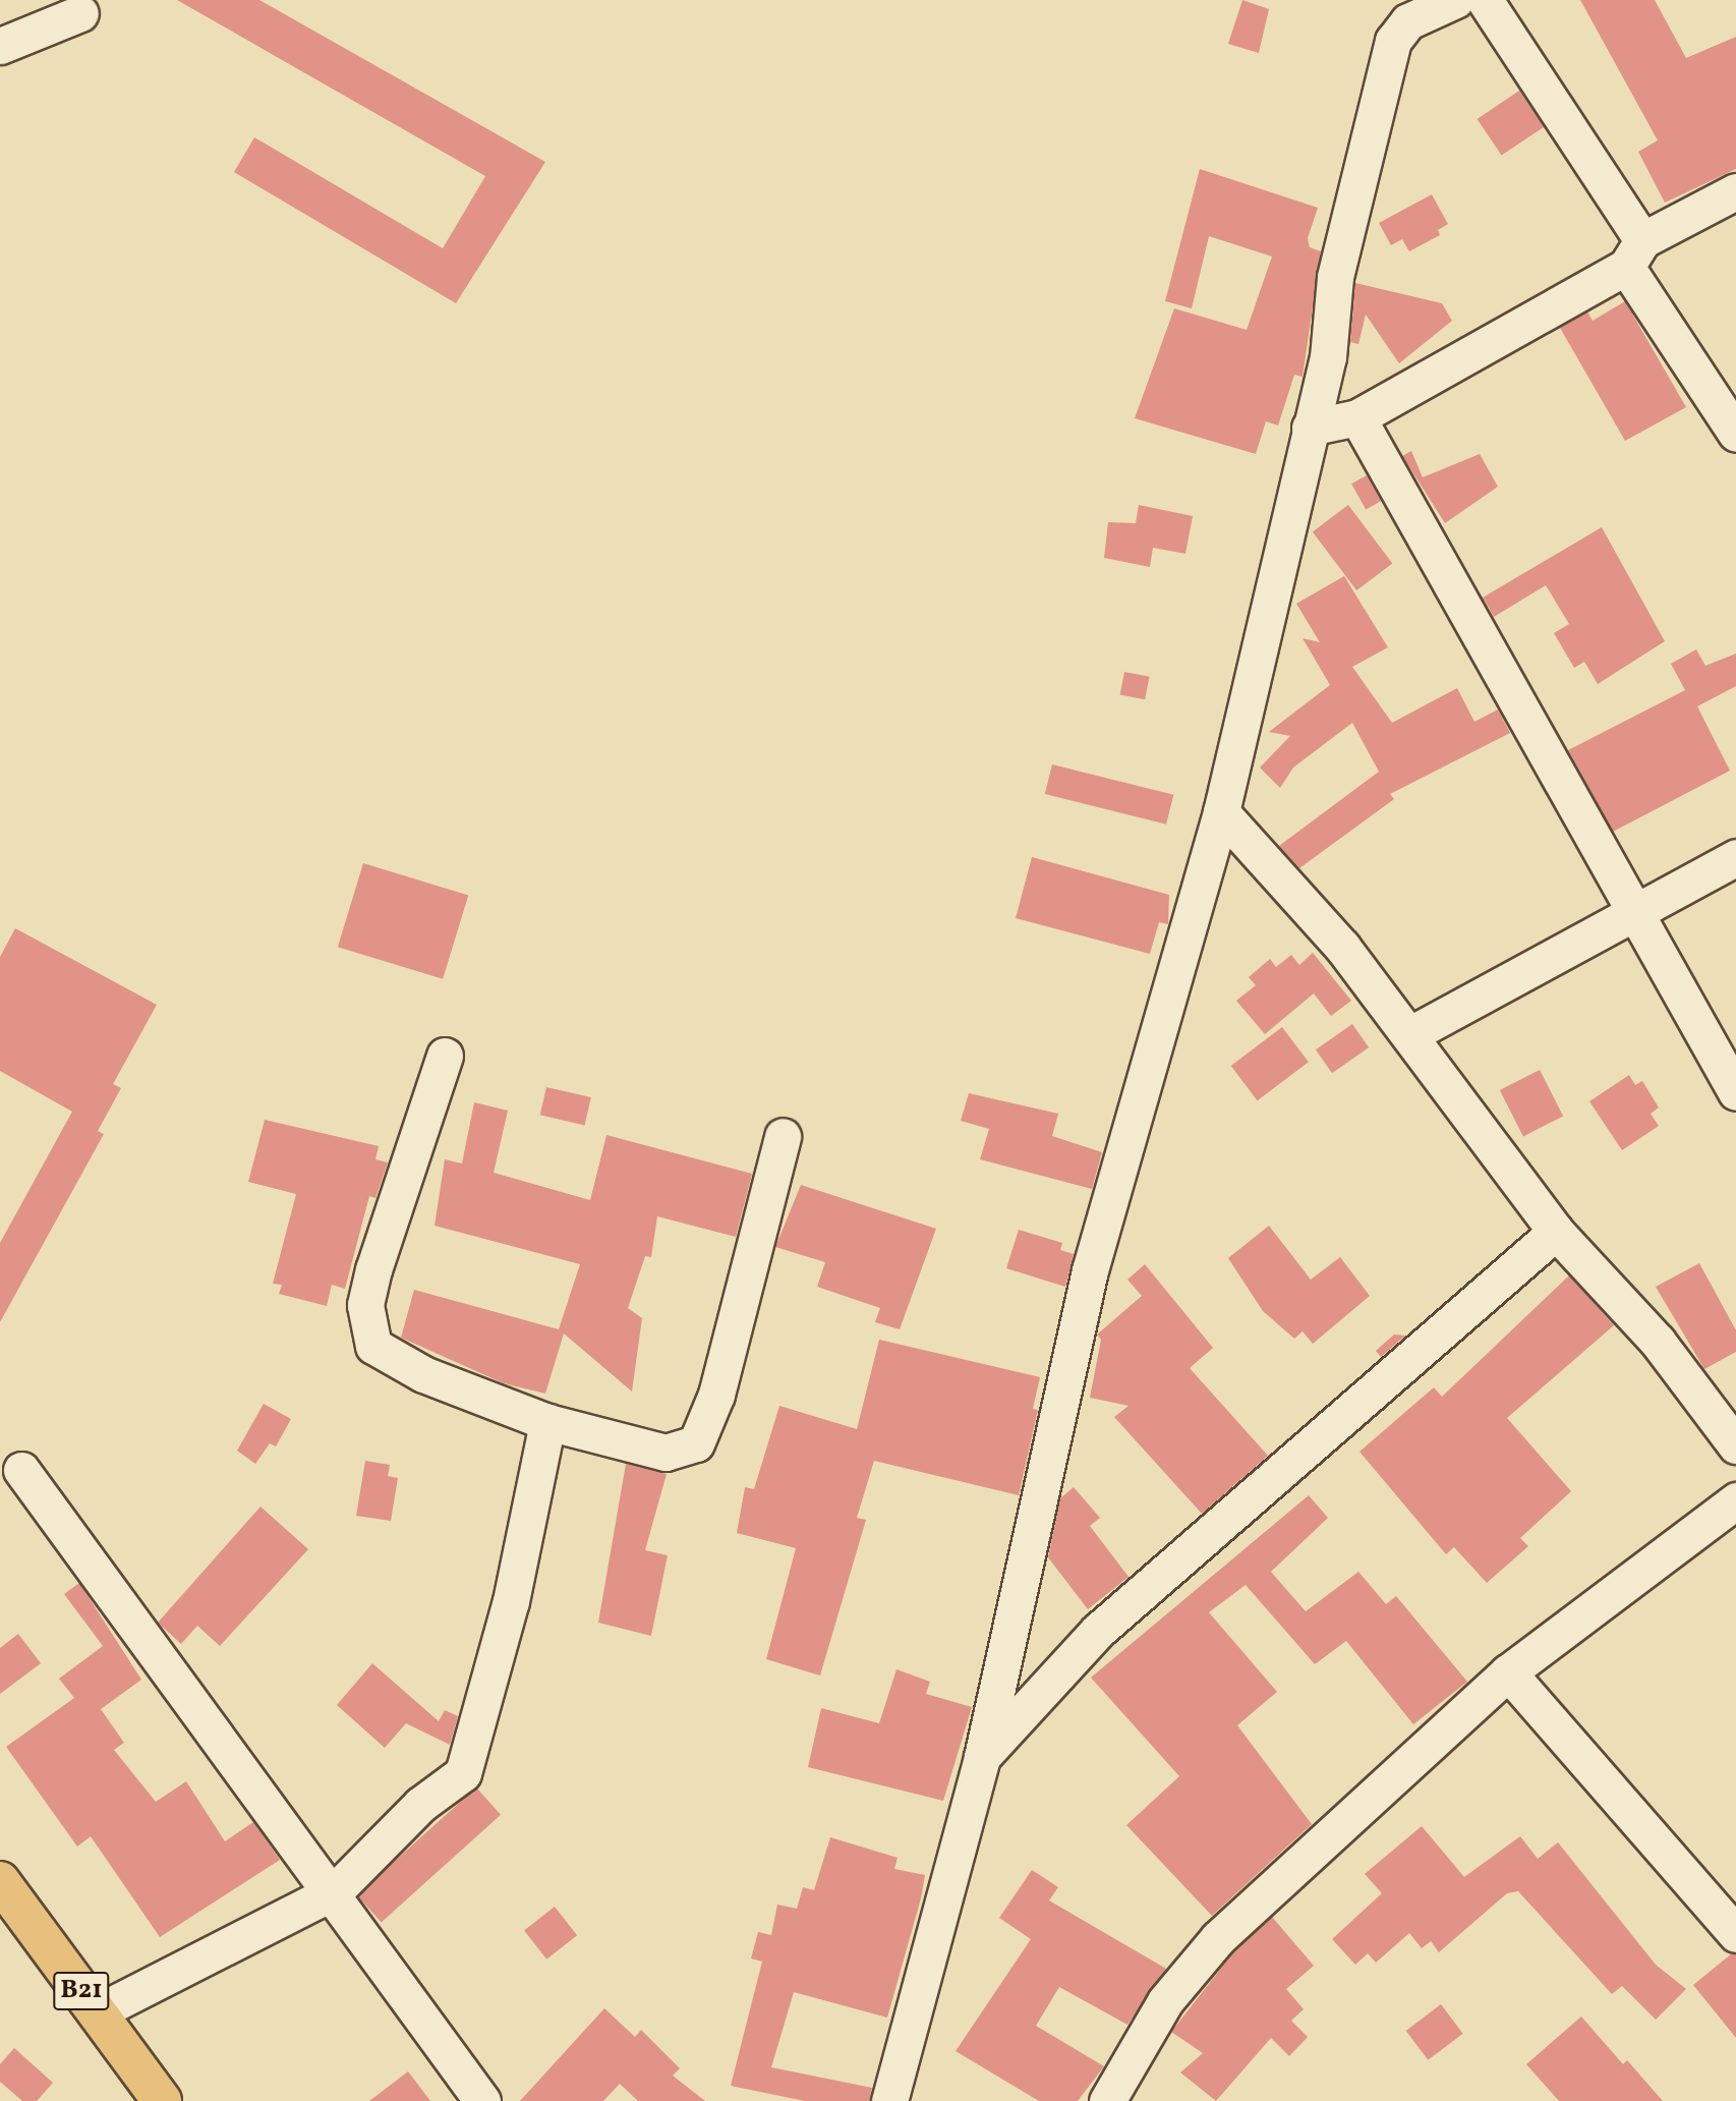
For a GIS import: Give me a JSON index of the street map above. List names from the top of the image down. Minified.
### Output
{"streets":{"highway":["B21"]}}
